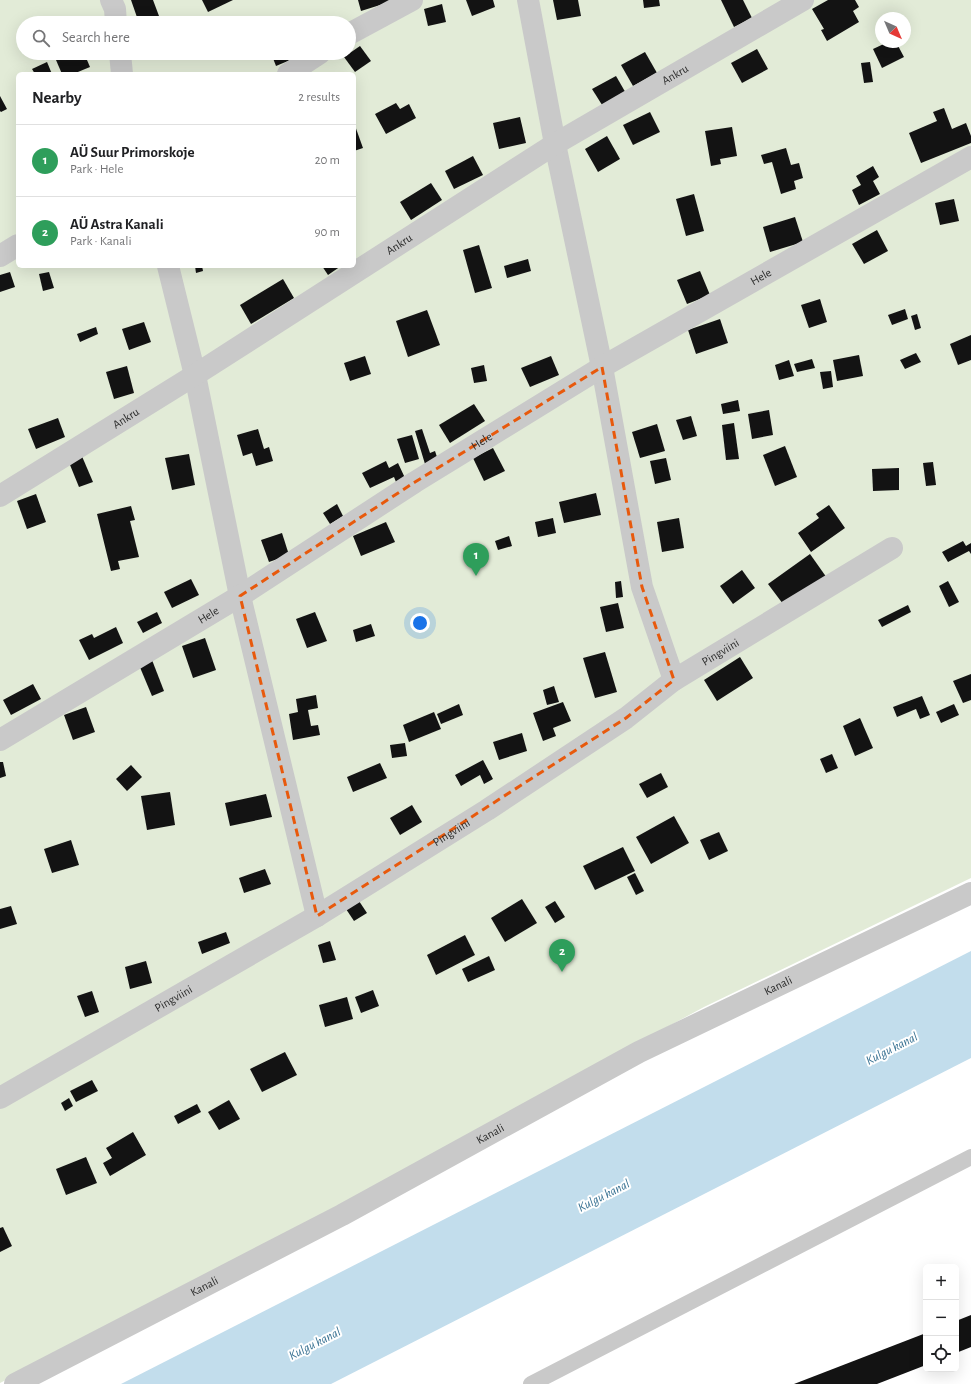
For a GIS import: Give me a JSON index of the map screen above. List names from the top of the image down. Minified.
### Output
{"streets":{"street":["Ankru","Hele","Pingviini","Kanali"]},"water":["Kulgu kanal"],"north":"bottom right","page":{"search":"Search here","heading":["Nearby","2 results"],"list":[{"mark":"1","name":"AÜ Suur Primorskoje","note":"Park · Hele","value":"20 m"},{"mark":"2","name":"AÜ Astra Kanali","note":"Park · Kanali","value":"90 m"}],"pins":["1","2"],"map_buttons":["+","−"]}}
